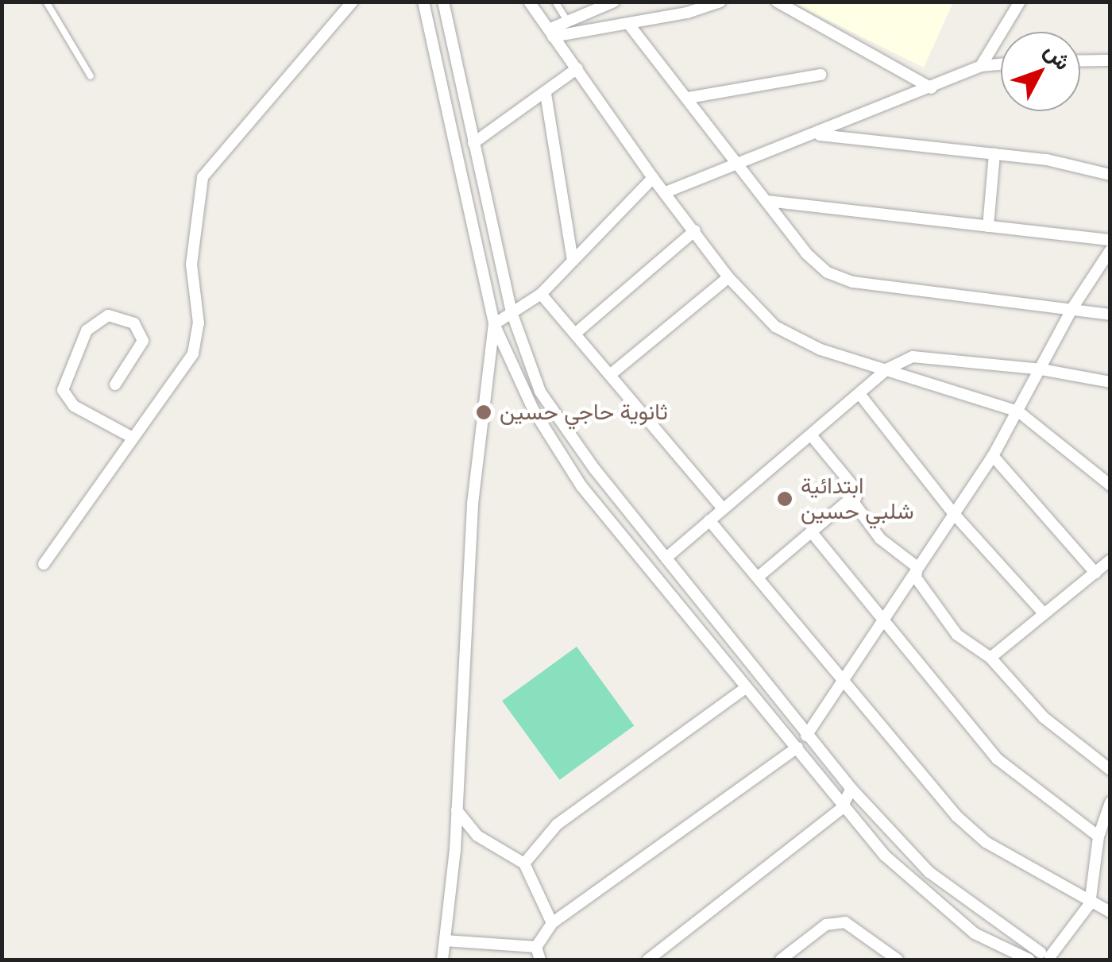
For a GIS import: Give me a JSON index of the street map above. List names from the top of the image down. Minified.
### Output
{"places":["ثانوية حاجي حسين","ابتدائية شلبي حسين"],"north":"top right"}
